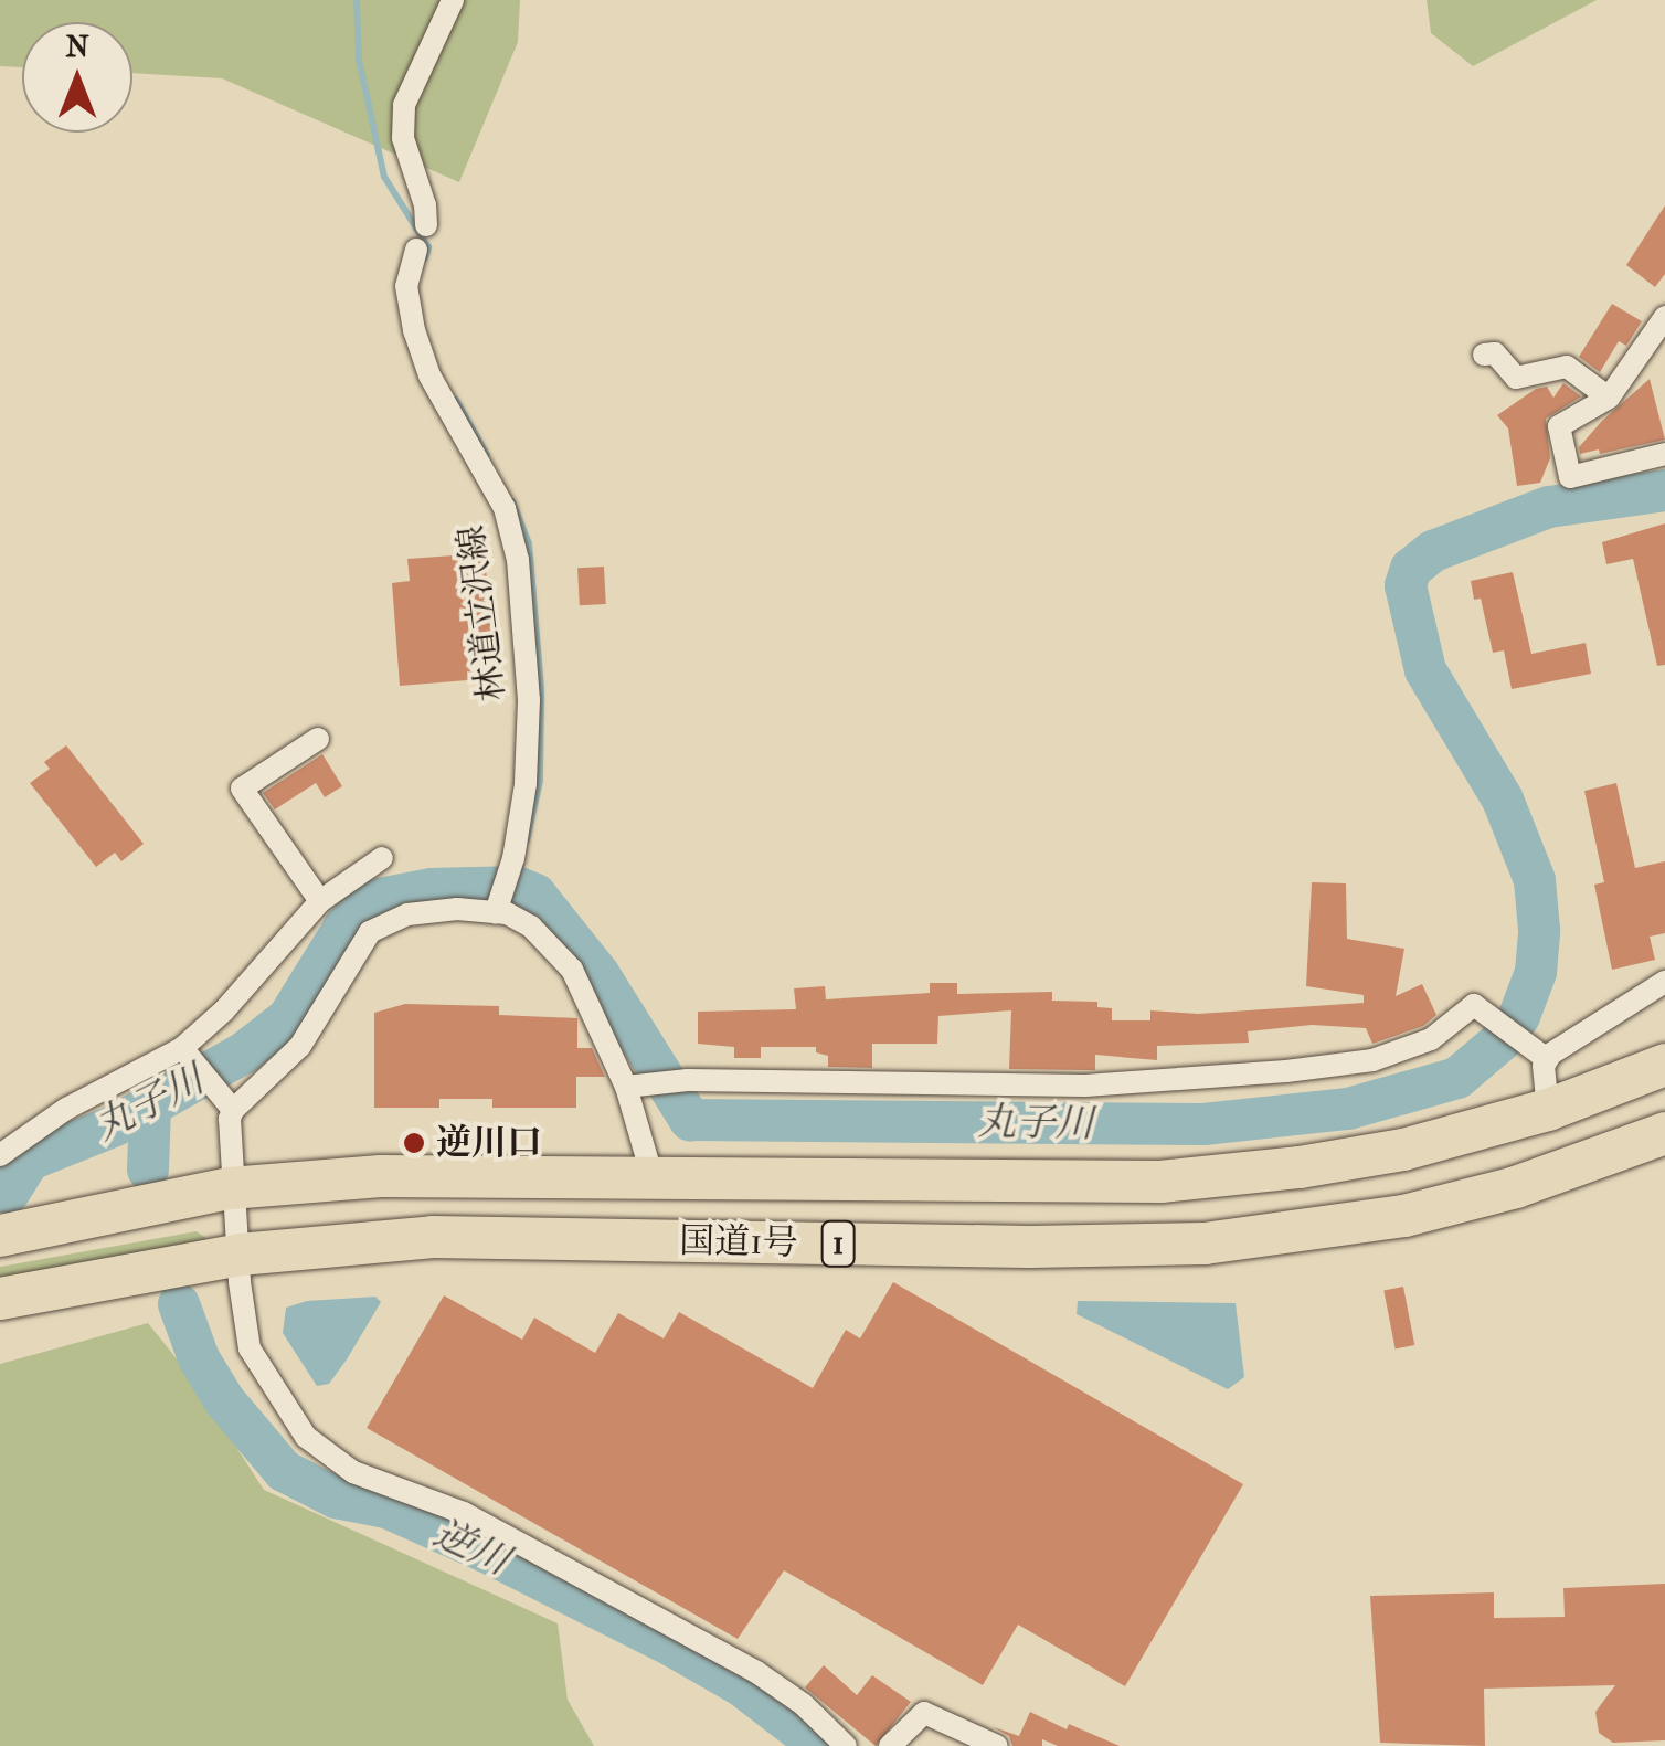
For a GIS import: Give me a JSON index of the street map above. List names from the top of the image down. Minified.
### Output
{"streets":{"highway":["国道1号","1"],"street":["林道立沢線"]},"crossings":[["国道1号","1"]],"water":["丸子川","逆川"],"places":["逆川口"],"north":"top"}
